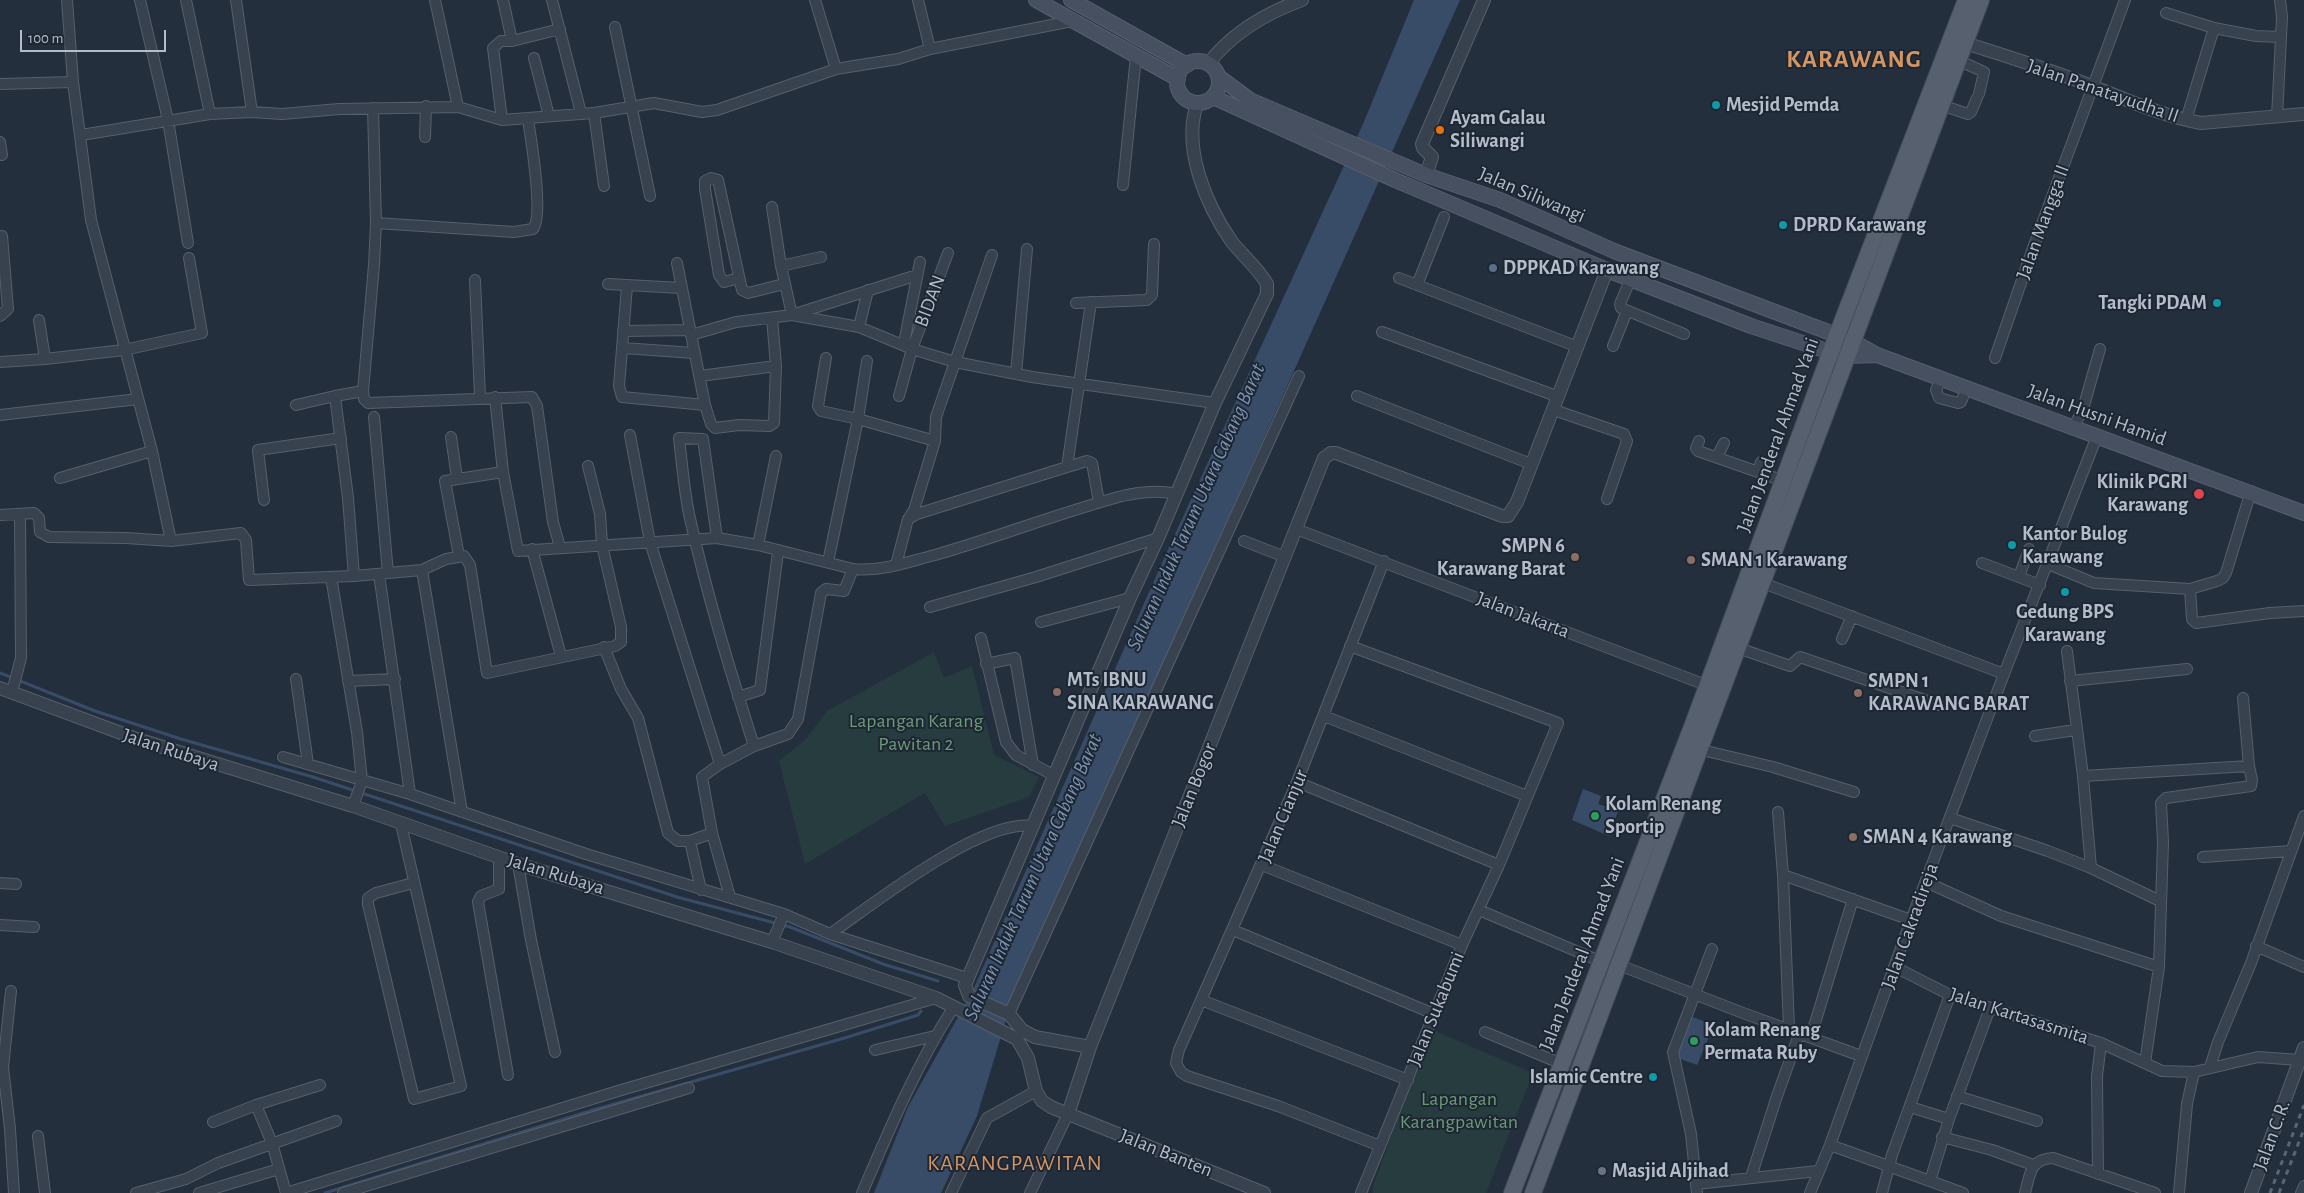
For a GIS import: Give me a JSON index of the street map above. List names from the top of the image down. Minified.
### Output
{"streets":{"main road":["Jalan Siliwangi","Jalan Husni Hamid","Jalan Jenderal Ahmad Yani"],"street":["Jalan Panatayudha II","Jalan Mangga II","BIDAN","Jalan Jakarta","Jalan Rubaya","Jalan Bogor","Jalan Cianjur","Jalan Cakradireja","Jalan Sukabumi","Jalan Kartasasmita","Jalan C.R.","Jalan Banten"]},"crossings":[["Jalan Panatayudha II","Jalan Mangga II"],["Jalan Panatayudha II","Jalan Jenderal Ahmad Yani"],["Jalan Siliwangi","Jalan Husni Hamid"],["Jalan Siliwangi","Jalan Jenderal Ahmad Yani"],["Jalan Husni Hamid","Jalan Jenderal Ahmad Yani"],["Jalan Husni Hamid","Jalan Cakradireja"],["Jalan Jenderal Ahmad Yani","Jalan Jakarta"],["Jalan Jakarta","Jalan Bogor"],["Jalan Jakarta","Jalan Cianjur"],["Jalan Bogor","Jalan Banten"],["Jalan Cianjur","Jalan Sukabumi"],["Jalan Cakradireja","Jalan Kartasasmita"],["Jalan Kartasasmita","Jalan C.R."]],"districts":["KARAWANG","KARANGPAWITAN"],"water":["Saluran Induk Tarum Utara Cabang Barat"],"parks":["Lapangan Karang Pawitan 2","Lapangan Karangpawitan"],"places":["Mesjid Pemda","Ayam Galau Siliwangi","DPRD Karawang","DPPKAD Karawang","Tangki PDAM","Klinik PGRI Karawang","Kantor Bulog Karawang","SMPN 6 Karawang Barat","SMAN 1 Karawang","Gedung BPS Karawang","MTs IBNU SINA KARAWANG","SMPN 1 KARAWANG BARAT","Kolam Renang Sportip","SMAN 4 Karawang","Kolam Renang Permata Ruby","Islamic Centre","Masjid Aljihad"],"scale_bar":"100 m"}
